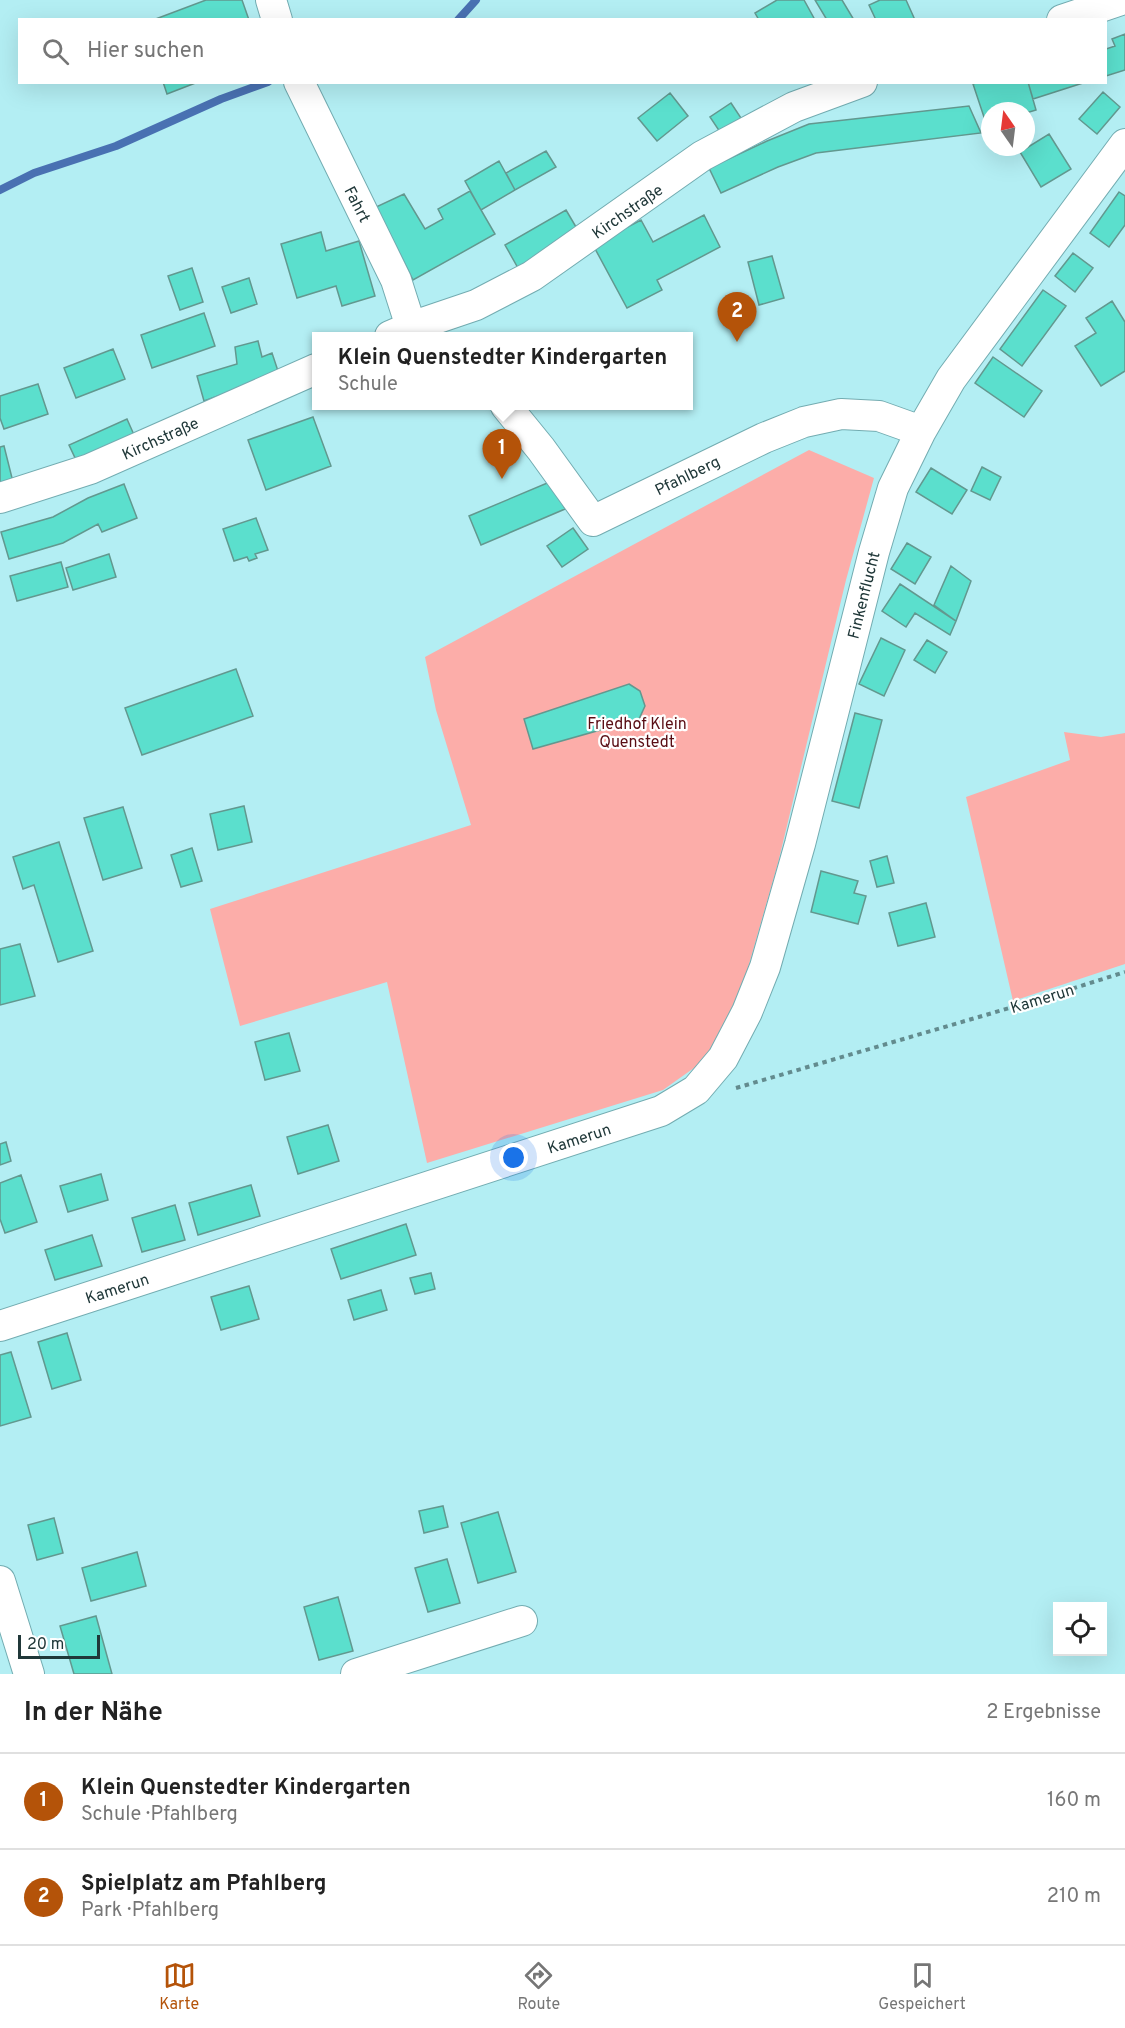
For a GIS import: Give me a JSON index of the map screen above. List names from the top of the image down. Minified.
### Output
{"streets":{"street":["Fahrt","Kirchstraße","Pfahlberg","Finkenflucht","Kamerun"]},"crossings":[["Fahrt","Kirchstraße"],["Pfahlberg","Finkenflucht"],["Finkenflucht","Kamerun"]],"parks":["Friedhof Klein Quenstedt"],"scale_bar":"20 m","north":"top","page":{"search":"Hier suchen","pins":["2","1"],"popup":["Klein Quenstedter Kindergarten","Schule"],"scale":"20 m","heading":["In der Nähe","2 Ergebnisse"],"list":[{"mark":"1","name":"Klein Quenstedter Kindergarten","note":"Schule · Pfahlberg","value":"160 m"},{"mark":"2","name":"Spielplatz am Pfahlberg","note":"Park · Pfahlberg","value":"210 m"}],"nav":["Karte","Route","Gespeichert"]}}
